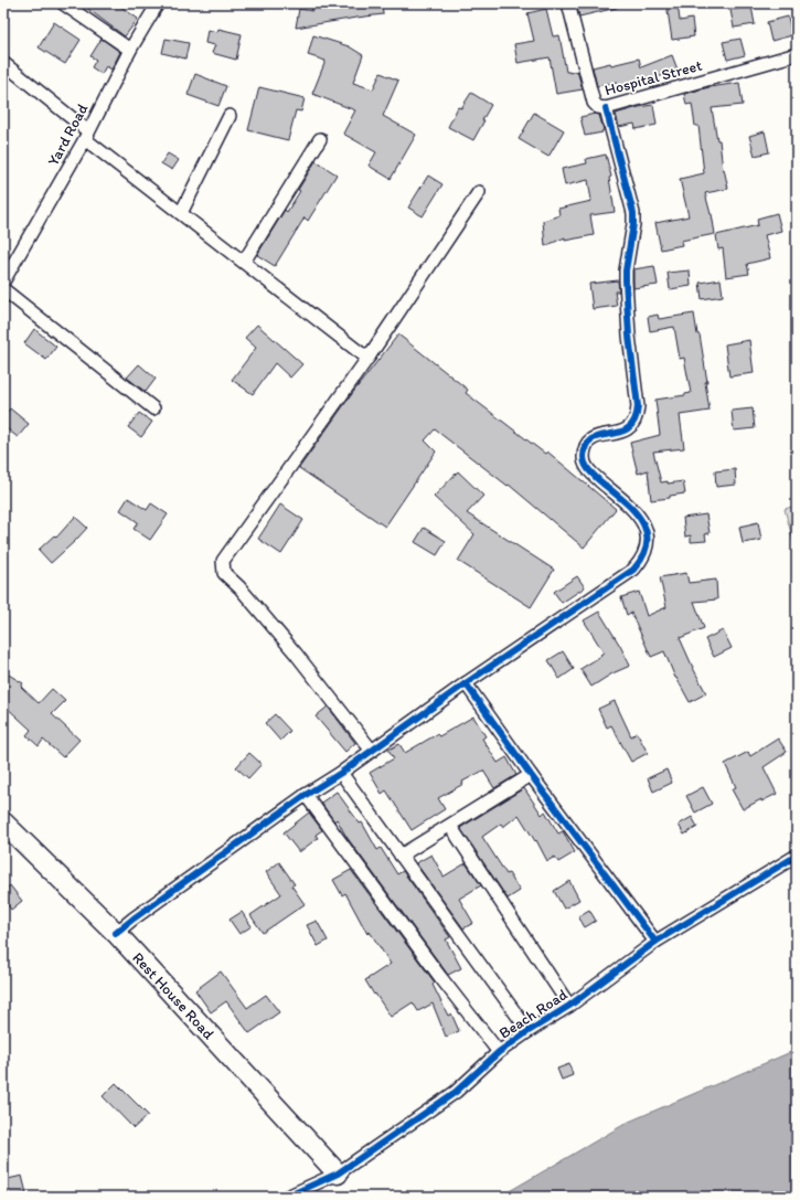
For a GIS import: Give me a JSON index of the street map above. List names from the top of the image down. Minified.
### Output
{"streets":{"main road":["Rest House Road"],"street":["Hospital Street","Yard Road","Beach Road"]},"crossings":[["Rest House Road","Beach Road"]]}
